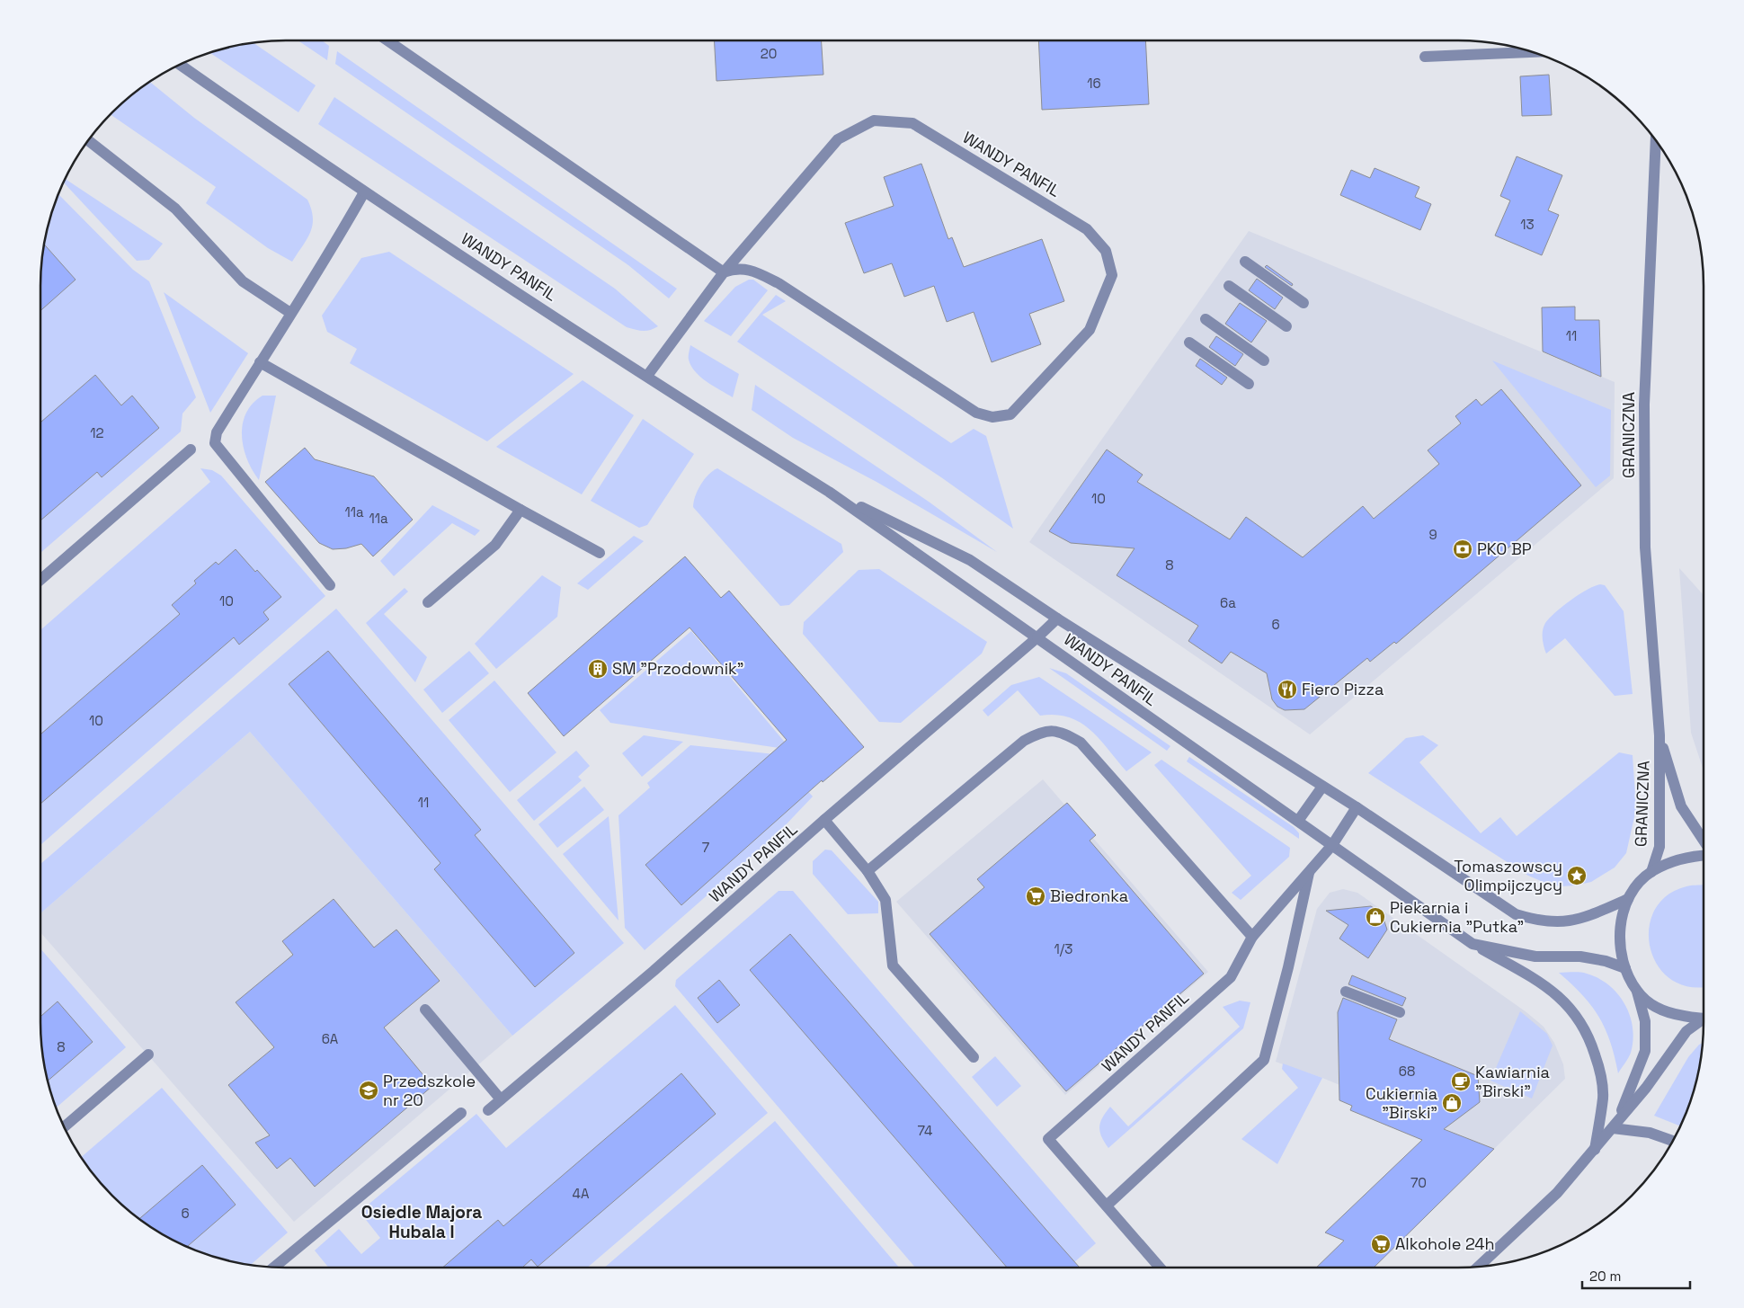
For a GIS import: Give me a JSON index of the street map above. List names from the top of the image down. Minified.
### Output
{"streets":{"street":["WANDY PANFIL","GRANICZNA"]},"districts":["Osiedle Majora Hubala I"],"places":{"bank":["PKO BP"],"building":["SM \"Przodownik\""],"restaurant":["Fiero Pizza"],"place":["Tomaszowscy Olimpijczycy"],"supermarket":["Biedronka","Alkohole 24h"],"shop":["Piekarnia i Cukiernia \"Putka\"","Cukiernia \"Birski\""],"cafe":["Kawiarnia \"Birski\""],"school or university":["Przedszkole nr 20"]},"house_numbers":["20","16","13","11","12","10","11a","11a","9","8","10","6a","6","10","11","7","1/3","6A","8","68","74","70","4A","6"],"scale_bar":"20 m"}
